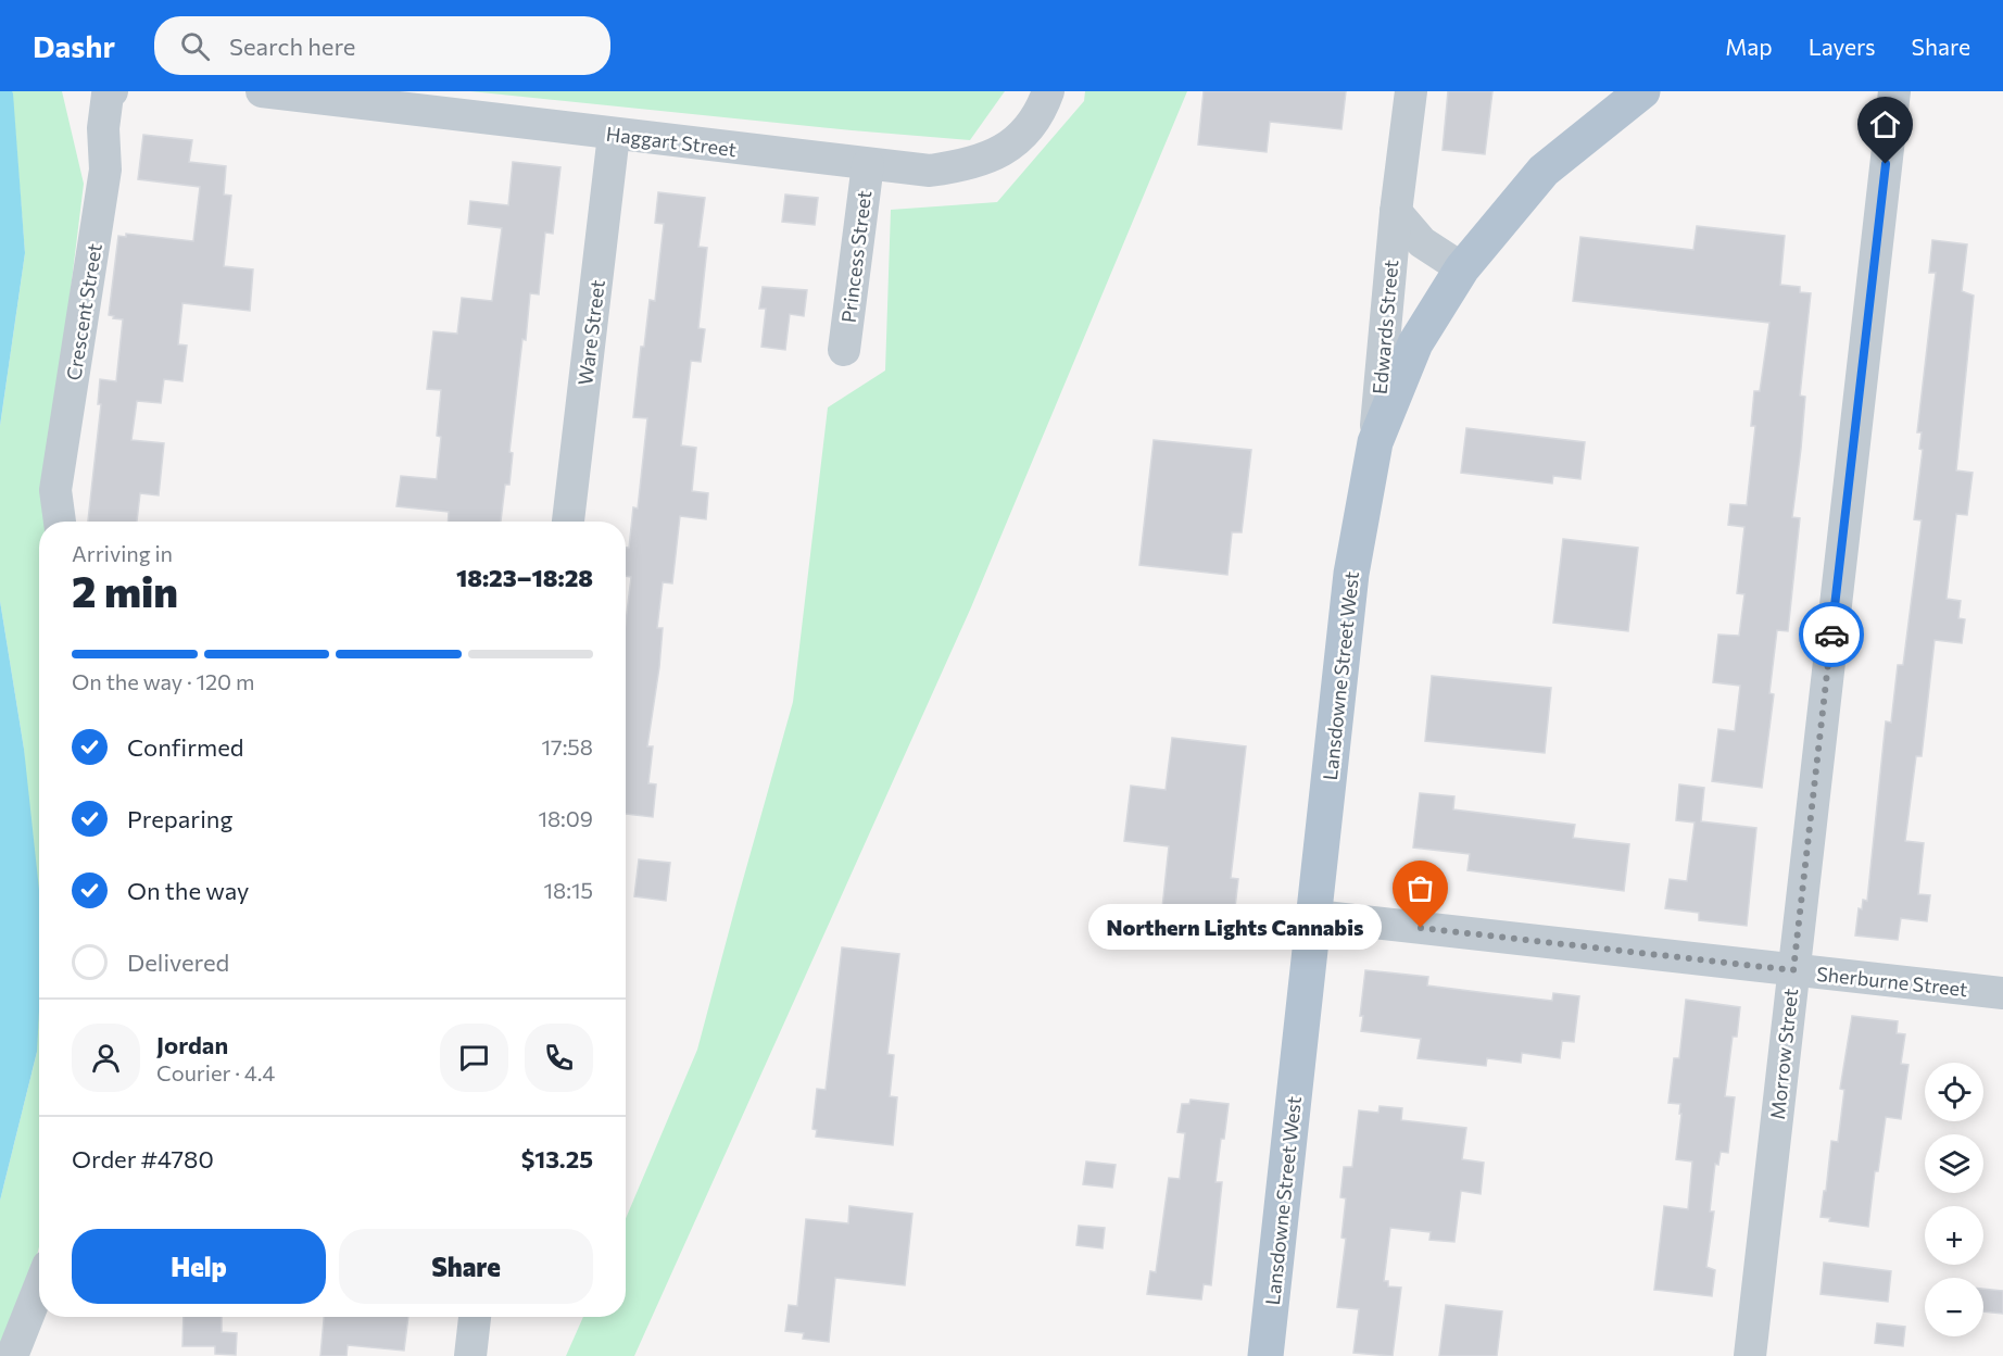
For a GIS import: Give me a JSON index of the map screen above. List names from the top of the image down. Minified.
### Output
{"streets":{"main road":["Lansdowne Street West"],"street":["Haggart Street","Princess Street","Crescent Street","Edwards Street","Ware Street","Sherburne Street","Morrow Street"]},"crossings":[["Haggart Street","Princess Street"],["Haggart Street","Ware Street"],["Edwards Street","Lansdowne Street West"],["Lansdowne Street West","Sherburne Street"],["Sherburne Street","Morrow Street"]],"places":["Northern Lights Cannabis"],"page":{"header":"Dashr","search":"Search here","nav":["Map","Layers","Share"],"heading":["2 min","Arriving in","18:23–18:28"],"panel":["Jordan","Courier · 4.4","Order #4780","$13.25"],"bar":"On the way · 120 m","list":[["Confirmed","17:58"],["Preparing","18:09"],["On the way","18:15"],"Delivered"],"bubble":"Northern Lights Cannabis","map_buttons":["+","−"],"buttons":["Help","Share"]}}
